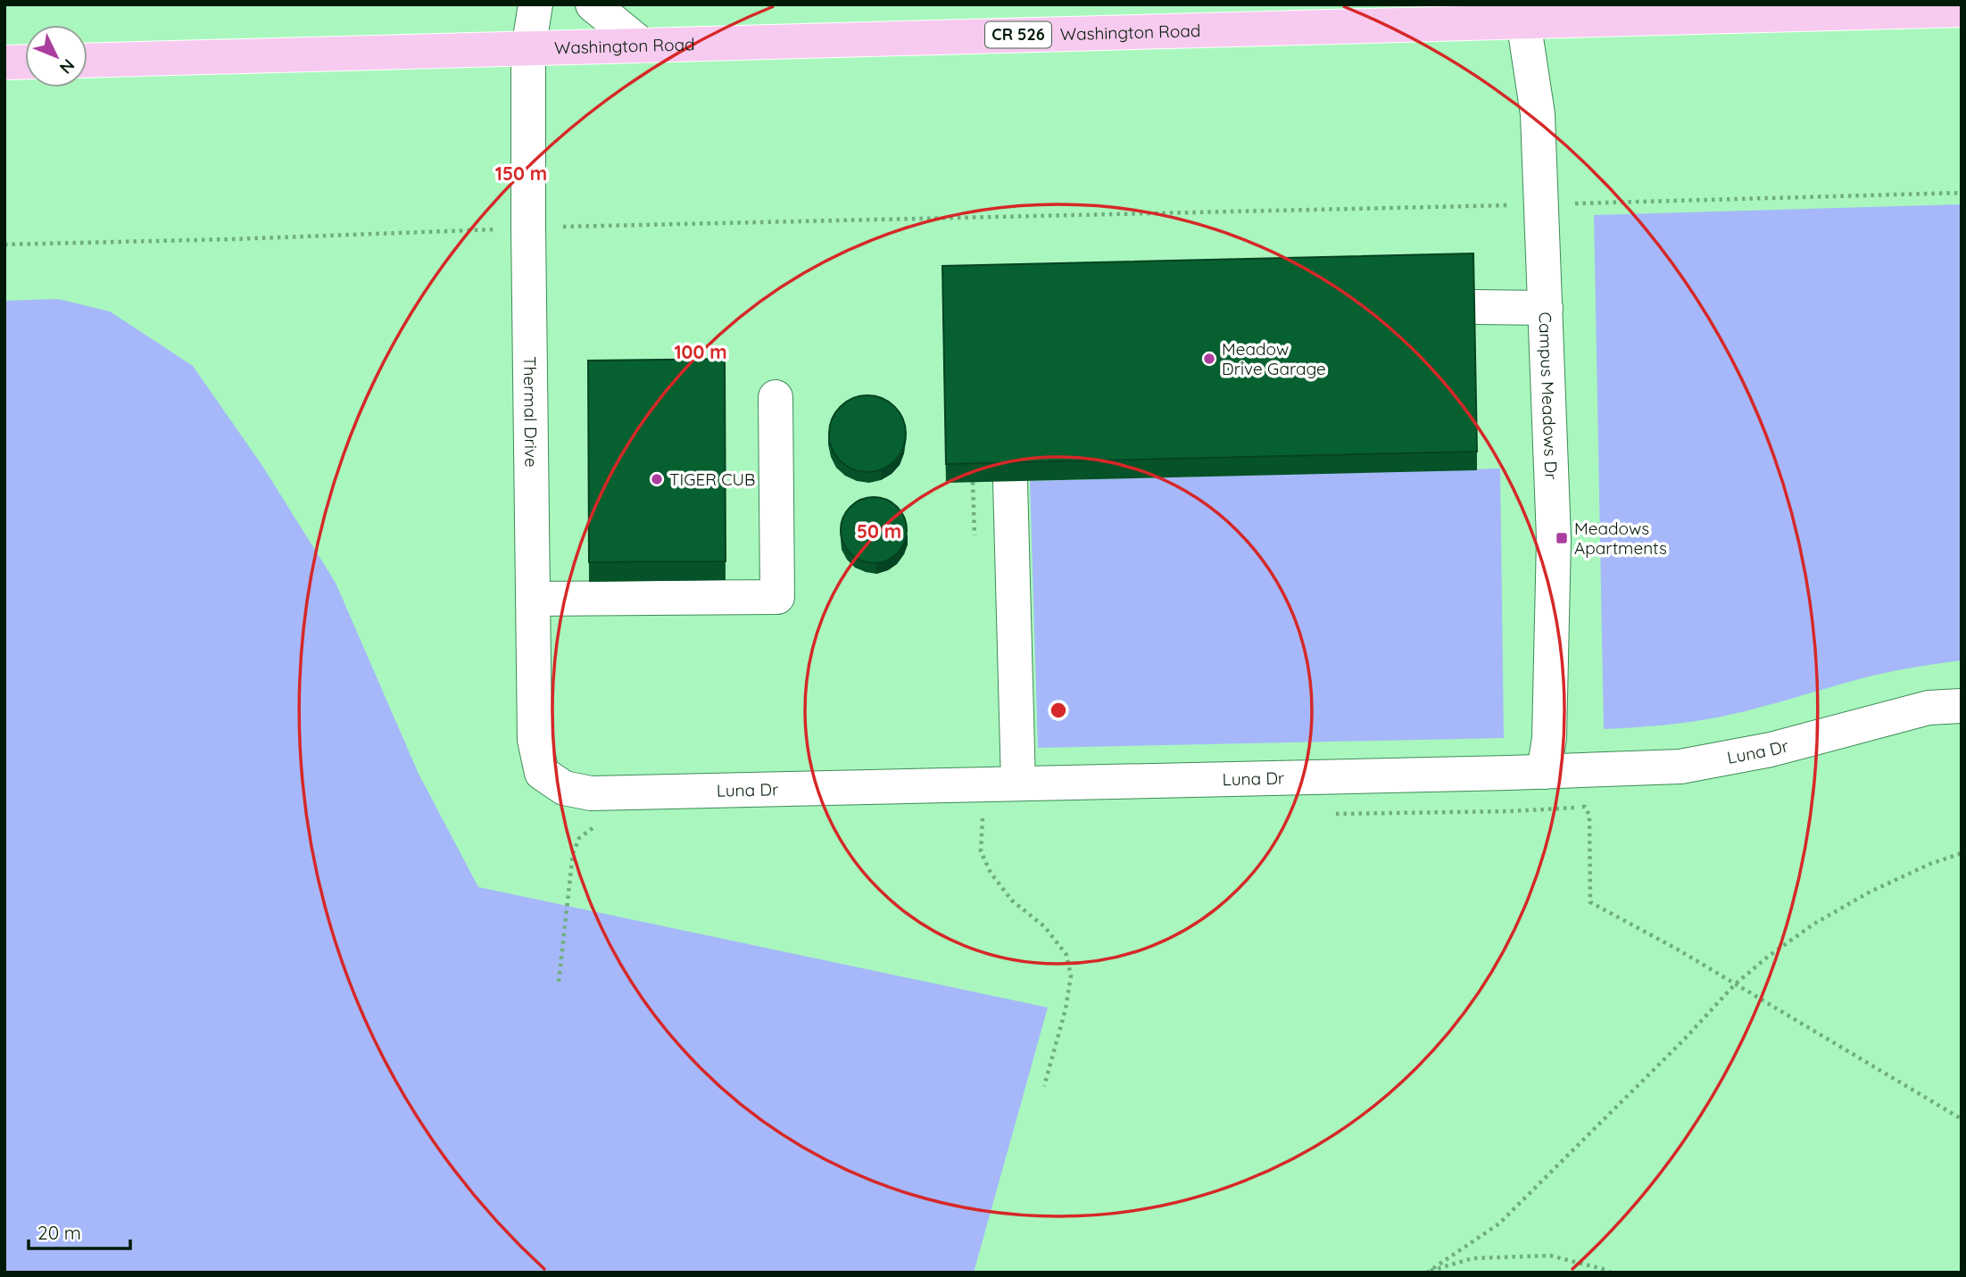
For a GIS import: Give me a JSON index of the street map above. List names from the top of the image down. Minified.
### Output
{"streets":{"main road":["Washington Road","CR 526"],"street":["Campus Meadows Dr","Thermal Drive","Luna Dr"]},"crossings":[["Washington Road","Campus Meadows Dr"],["Washington Road","Thermal Drive"],["Campus Meadows Dr","Luna Dr"],["Thermal Drive","Luna Dr"]],"places":{"other":["Meadow Drive Garage","TIGER CUB"],"transit":["Meadows Apartments"]},"scale_bar":"20 m","north":"bottom right","rings":["150 m","100 m","50 m"]}
